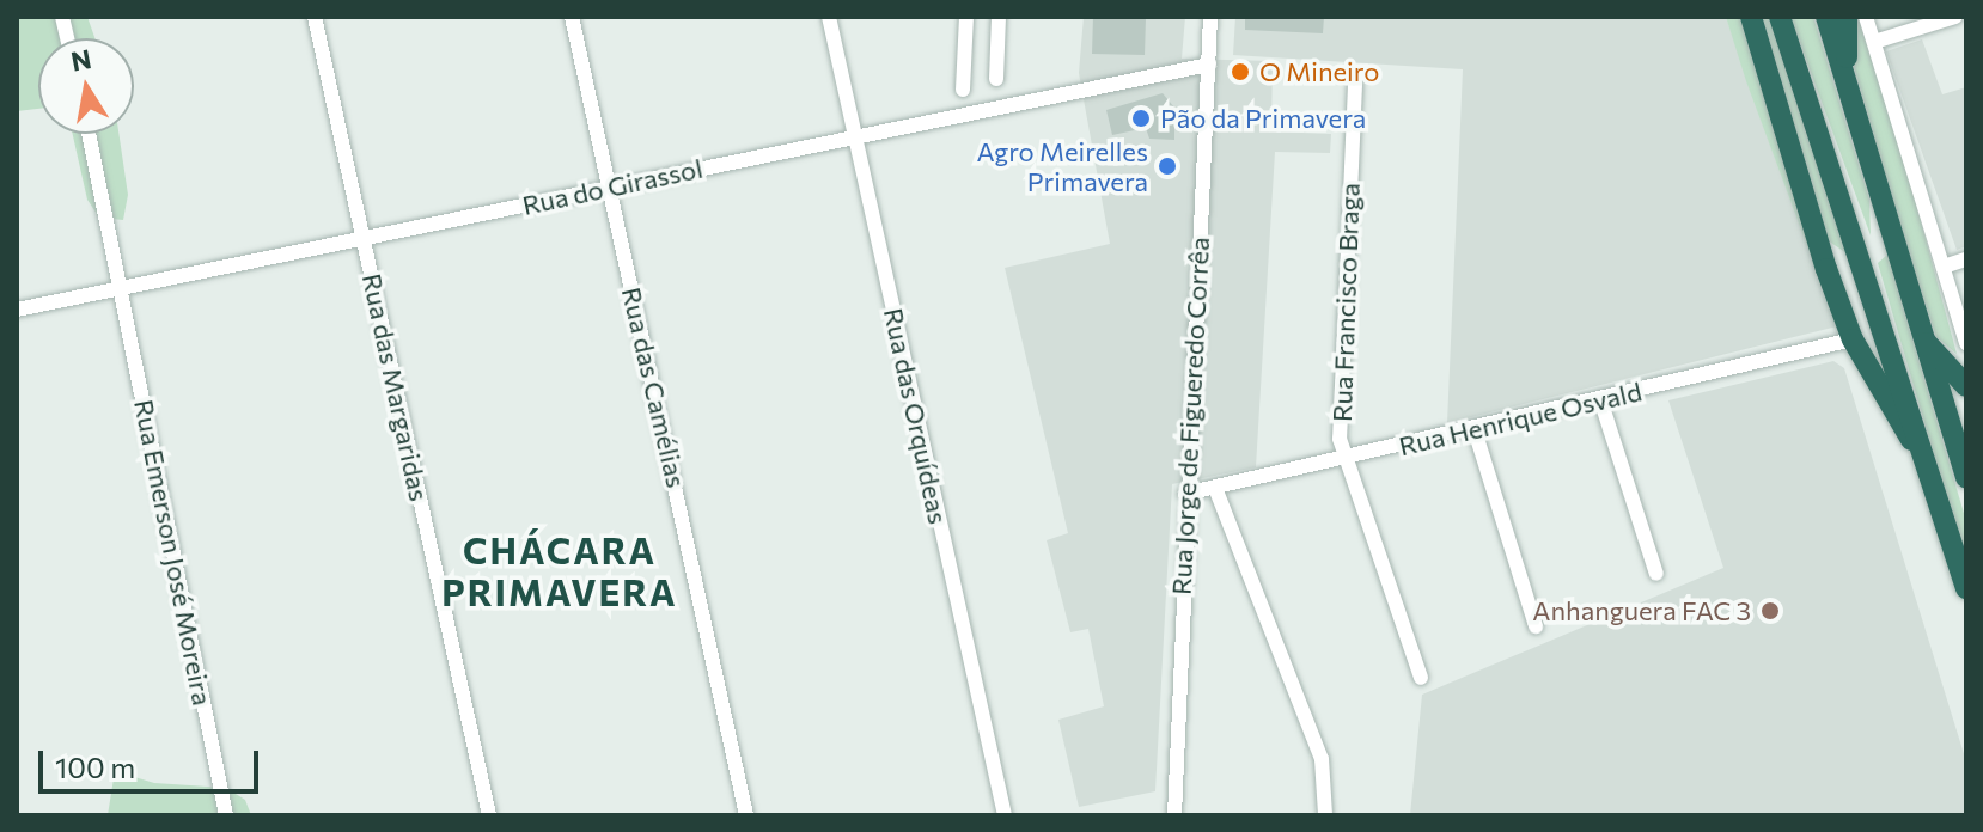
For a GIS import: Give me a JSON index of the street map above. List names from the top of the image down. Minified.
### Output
{"streets":{"street":["Rua do Girassol","Rua Francisco Braga","Rua das Margaridas","Rua das Camélias","Rua das Orquídeas","Rua Jorge de Figueredo Corrêa","Rua Henrique Osvald","Rua Emerson José Moreira"]},"crossings":[["Rua do Girassol","Rua das Margaridas"],["Rua do Girassol","Rua das Camélias"],["Rua do Girassol","Rua das Orquídeas"],["Rua do Girassol","Rua Jorge de Figueredo Corrêa"],["Rua do Girassol","Rua Emerson José Moreira"],["Rua Francisco Braga","Rua Henrique Osvald"],["Rua Jorge de Figueredo Corrêa","Rua Henrique Osvald"]],"districts":["CHÁCARA PRIMAVERA"],"places":["O Mineiro","Pão da Primavera","Agro Meirelles Primavera","Anhanguera FAC 3"],"scale_bar":"100 m","north":"top"}
